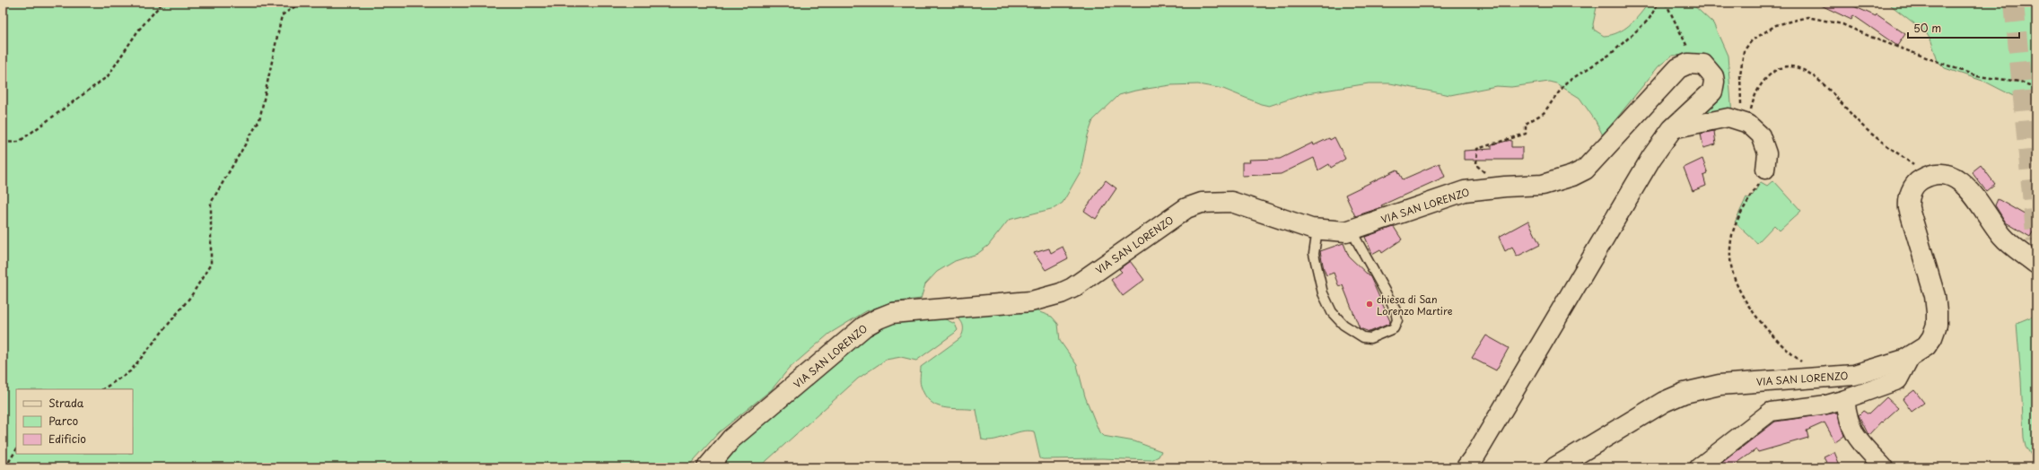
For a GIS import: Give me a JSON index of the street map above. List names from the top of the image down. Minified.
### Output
{"streets":{"street":["VIA SAN LORENZO"]},"places":["chiesa di San Lorenzo Martire"],"legend":["Strada","Parco","Edificio"],"scale_bar":"50 m"}
